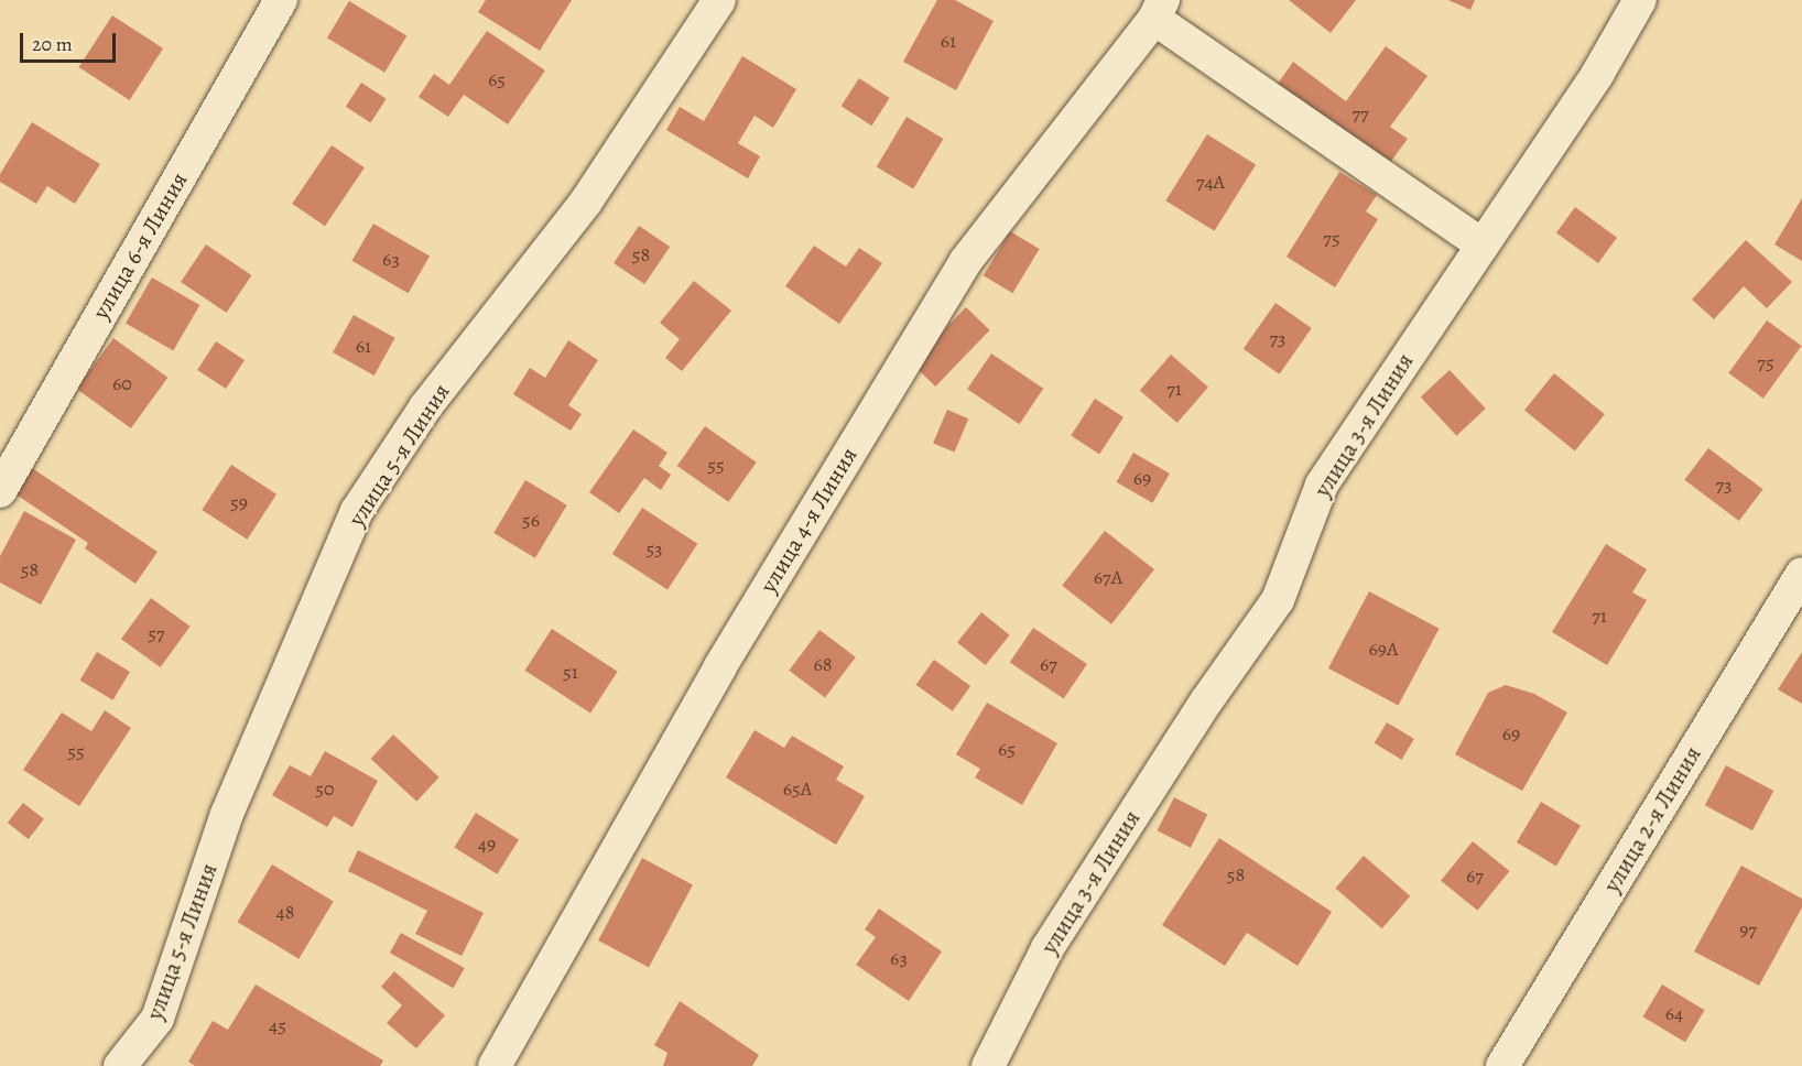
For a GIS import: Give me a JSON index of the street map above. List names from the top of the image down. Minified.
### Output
{"streets":{"street":["улица 6-я Линия","улица 3-я Линия","улица 5-я Линия","улица 4-я Линия","улица 2-я Линия"]},"house_numbers":["61","65","77","74А","75","58","63","73","61","75","60","71","55","69","73","59","56","53","58","67А","71","57","69А","68","67","51","69","65","55","50","65А","49","58","67","48","97","63","64","45"],"scale_bar":"20 m"}
